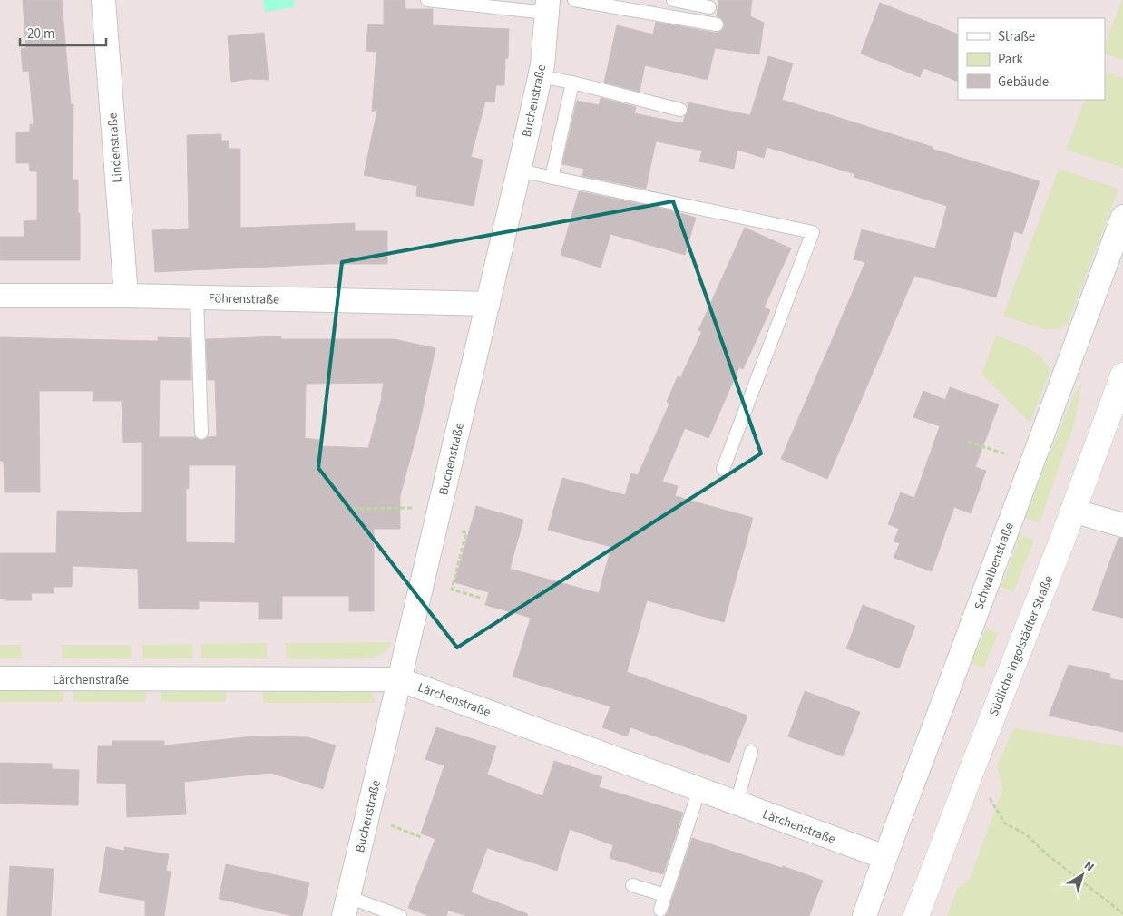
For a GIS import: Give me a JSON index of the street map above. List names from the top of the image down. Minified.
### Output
{"streets":{"street":["Buchenstraße","Lindenstraße","Föhrenstraße","Schwalbenstraße","Südliche Ingolstädter Straße","Lärchenstraße"]},"crossings":[["Buchenstraße","Föhrenstraße"],["Buchenstraße","Lärchenstraße"],["Lindenstraße","Föhrenstraße"],["Schwalbenstraße","Lärchenstraße"]],"legend":["Straße","Park","Gebäude"],"scale_bar":"20 m","north":"top right"}
